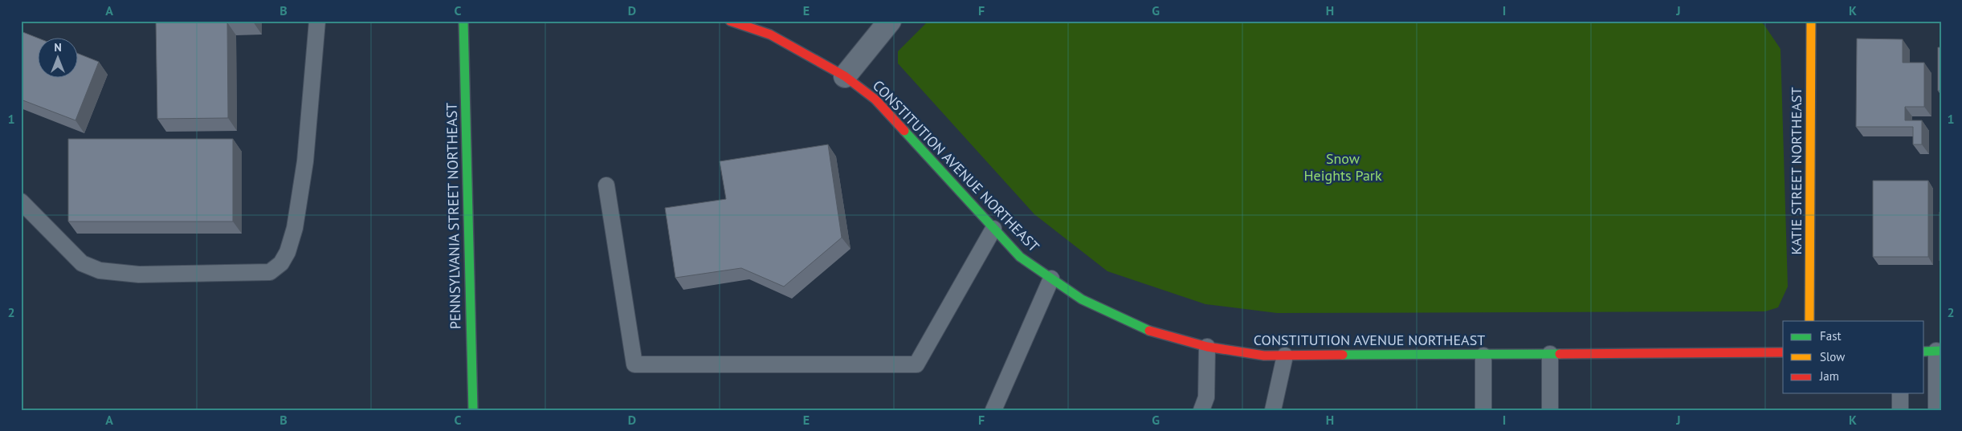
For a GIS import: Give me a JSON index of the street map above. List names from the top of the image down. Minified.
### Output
{"streets":{"street":["CONSTITUTION AVENUE NORTHEAST","KATIE STREET NORTHEAST","PENNSYLVANIA STREET NORTHEAST"]},"parks":["Snow Heights Park"],"legend":["Fast","Slow","Jam"],"north":"top","grid":{"columns":["A","B","C","D","E","F","G","H","I","J","K"],"rows":["1","2"]}}
